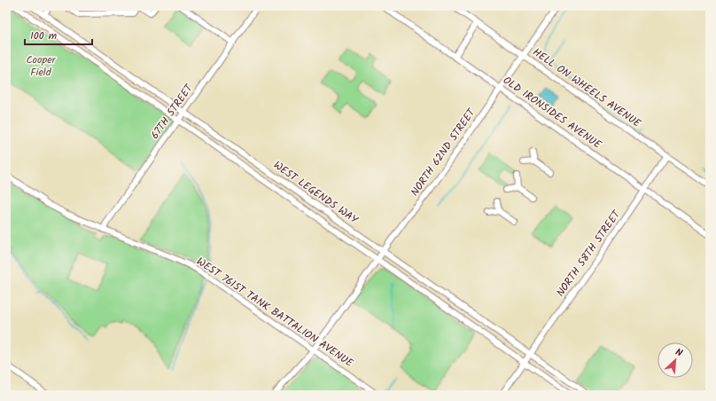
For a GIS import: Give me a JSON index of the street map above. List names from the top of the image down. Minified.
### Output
{"streets":{"street":["HELL ON WHEELS AVENUE","67TH STREET","OLD IRONSIDES AVENUE","NORTH 62ND STREET","WEST LEGENDS WAY","NORTH 58TH STREET","WEST 761ST TANK BATTALION AVENUE"]},"crossings":[["HELL ON WHEELS AVENUE","NORTH 62ND STREET"],["HELL ON WHEELS AVENUE","NORTH 58TH STREET"],["67TH STREET","WEST LEGENDS WAY"],["67TH STREET","WEST 761ST TANK BATTALION AVENUE"],["OLD IRONSIDES AVENUE","NORTH 62ND STREET"],["OLD IRONSIDES AVENUE","NORTH 58TH STREET"],["NORTH 62ND STREET","WEST LEGENDS WAY"],["NORTH 62ND STREET","WEST 761ST TANK BATTALION AVENUE"],["WEST LEGENDS WAY","NORTH 58TH STREET"]],"parks":["Cooper Field"],"scale_bar":"100 m","north":"top right"}
